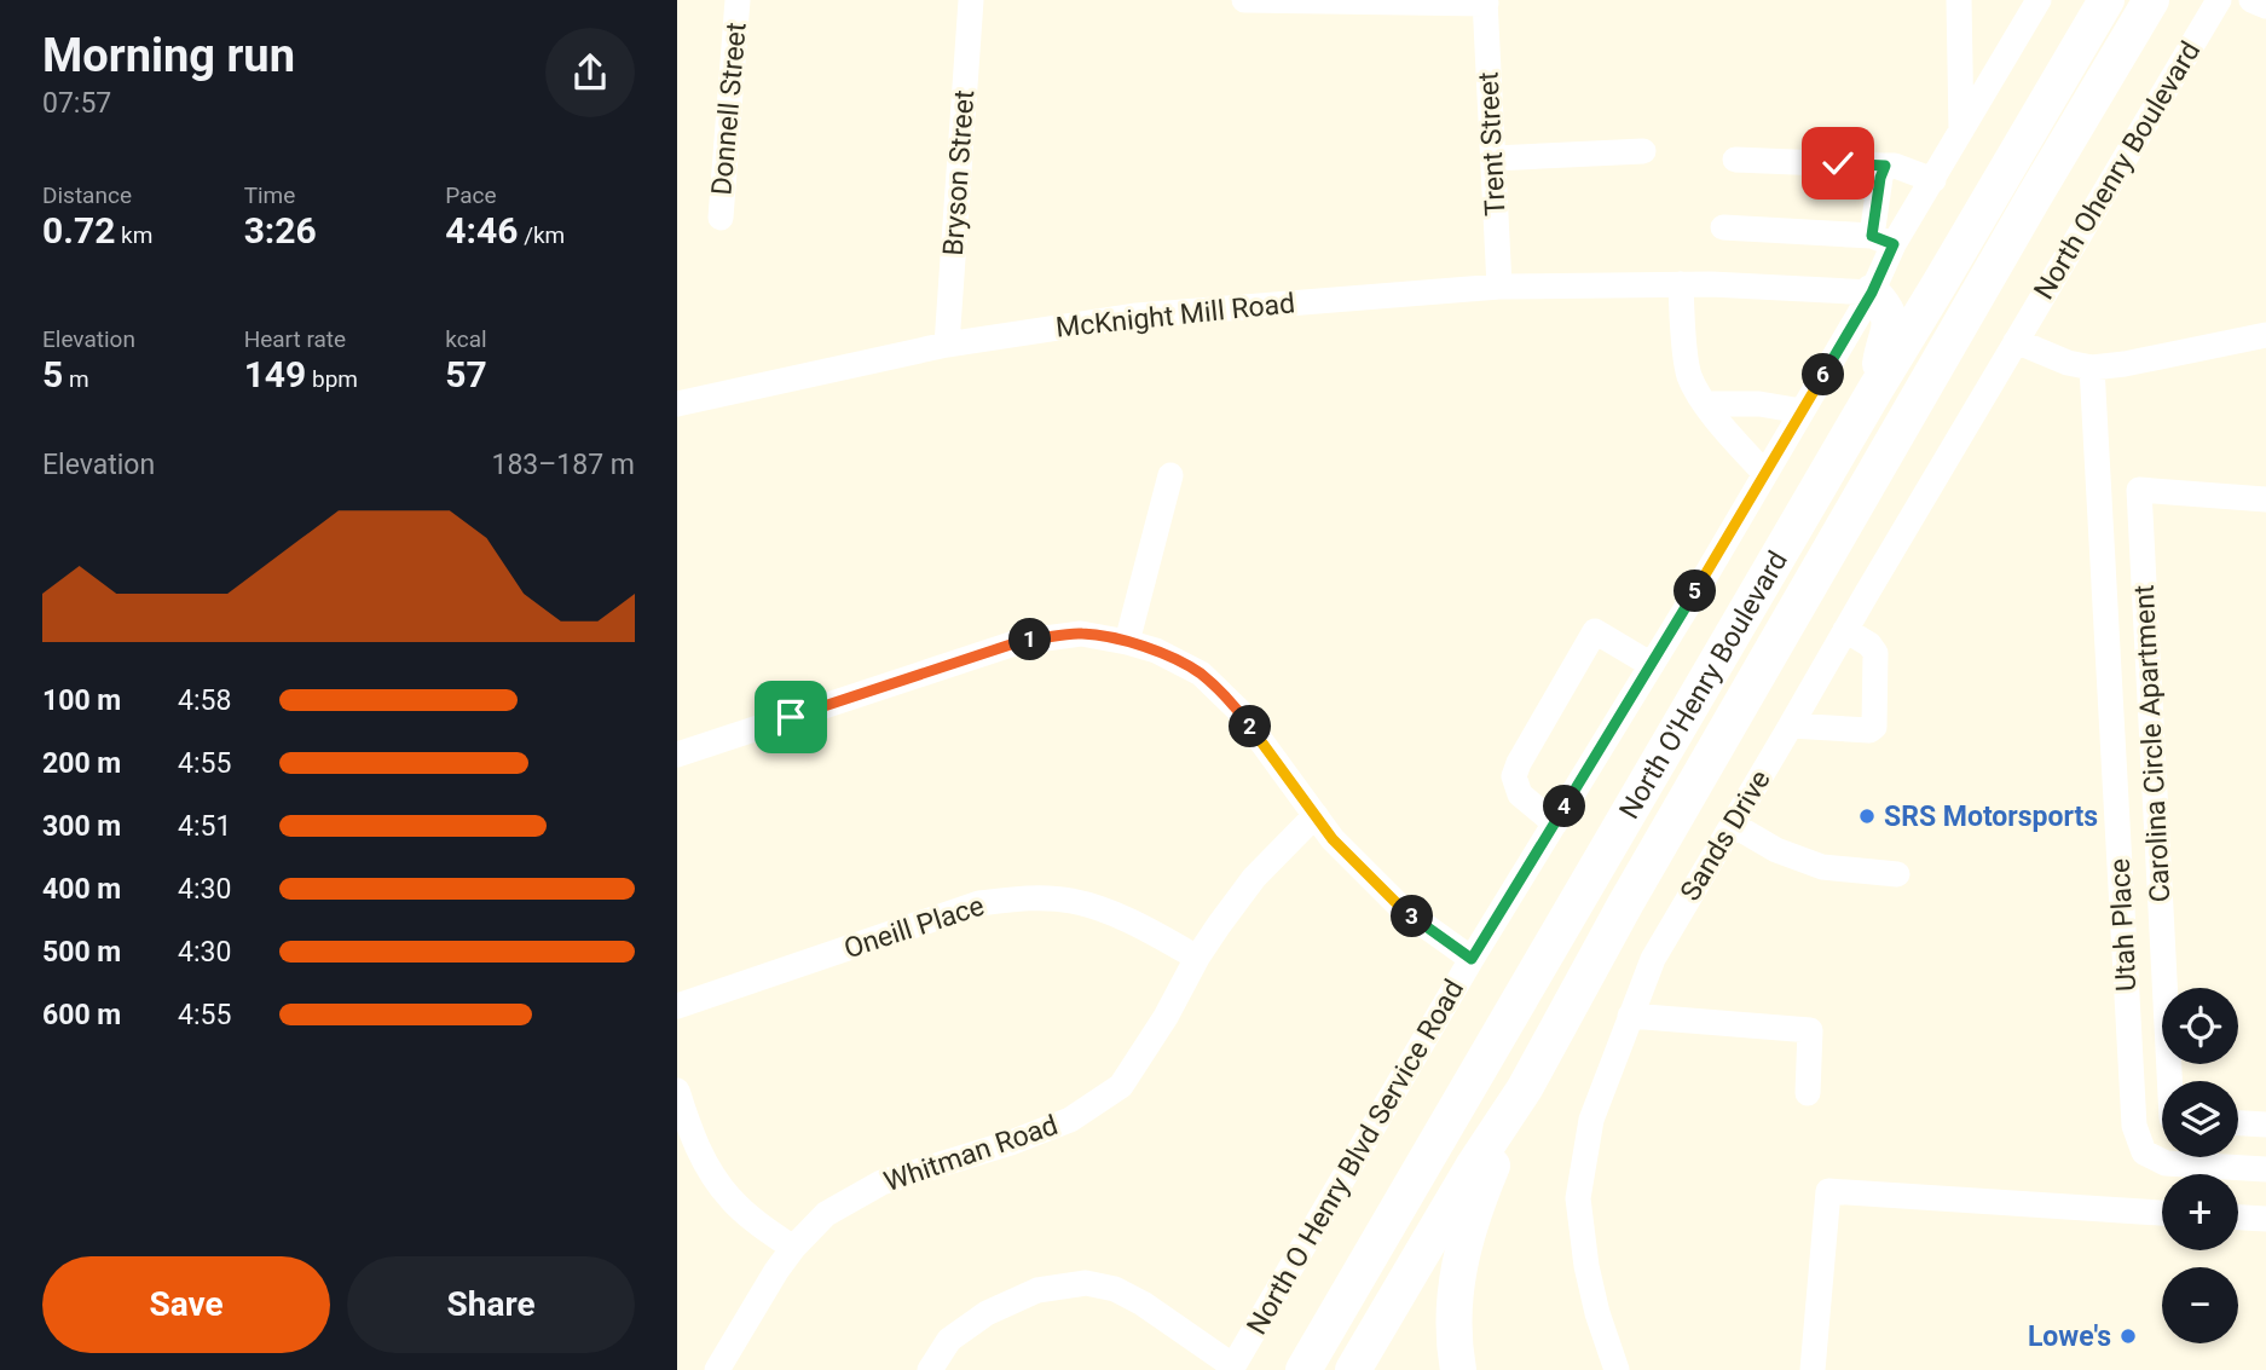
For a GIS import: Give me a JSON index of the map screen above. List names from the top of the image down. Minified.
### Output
{"streets":{"highway":["North O'Henry Boulevard"],"street":["Donnell Street","Trent Street","North Ohenry Boulevard","Bryson Street","McKnight Mill Road","Carolina Circle Apartment","Sands Drive","Utah Place","Oneill Place","Whitman Road","North O Henry Blvd Service Road"]},"crossings":[["Trent Street","McKnight Mill Road"],["North Ohenry Boulevard","Sands Drive"],["Bryson Street","McKnight Mill Road"],["McKnight Mill Road","North O Henry Blvd Service Road"],["Oneill Place","Whitman Road"]],"places":["SRS Motorsports","Lowe's"],"page":{"heading":["Morning run","07:57"],"stats":[["Distance","0.72 km"],["Time","3:26"],["Pace","4:46 /km"],["Elevation","5 m"],["Heart rate","149 bpm"],["kcal","57"]],"pins":["6","5","1","2","4","3"],"chart":["Elevation","183–187 m"],"list":[{"name":"100 m","note":"4:58"},{"name":"200 m","note":"4:55"},{"name":"300 m","note":"4:51"},{"name":"400 m","note":"4:30"},{"name":"500 m","note":"4:30"},{"name":"600 m","note":"4:55"}],"map_buttons":["+","−"],"buttons":["Save","Share"]}}
